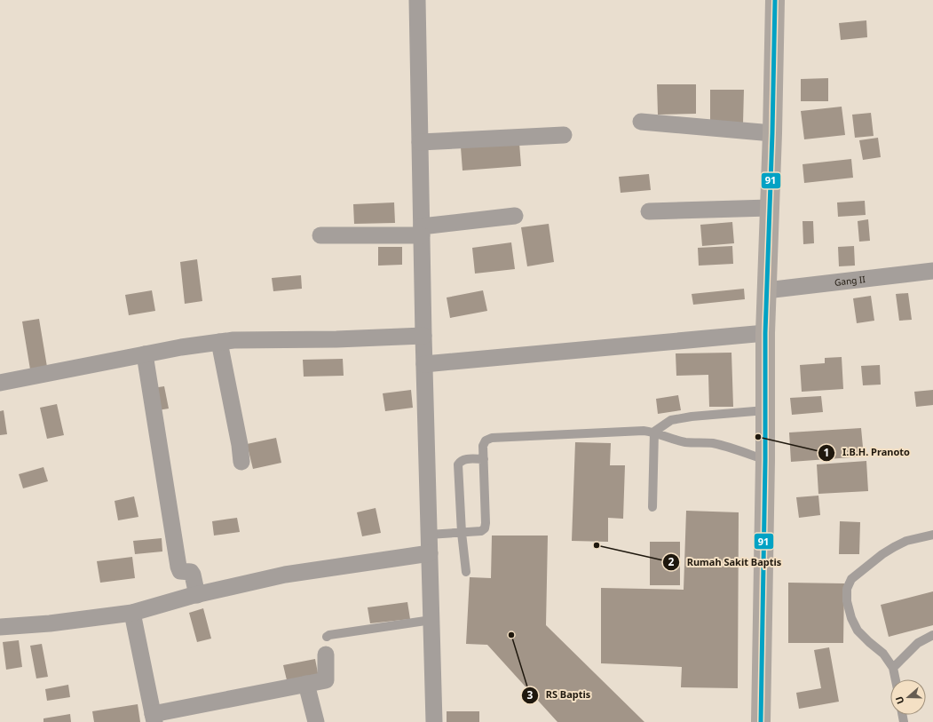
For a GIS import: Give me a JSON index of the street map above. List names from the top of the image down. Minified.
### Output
{"streets":{"street":["Gang II"]},"places":["I.B.H. Pranoto","Rumah Sakit Baptis","RS Baptis"],"lines":["transit line 91"],"north":"left"}
